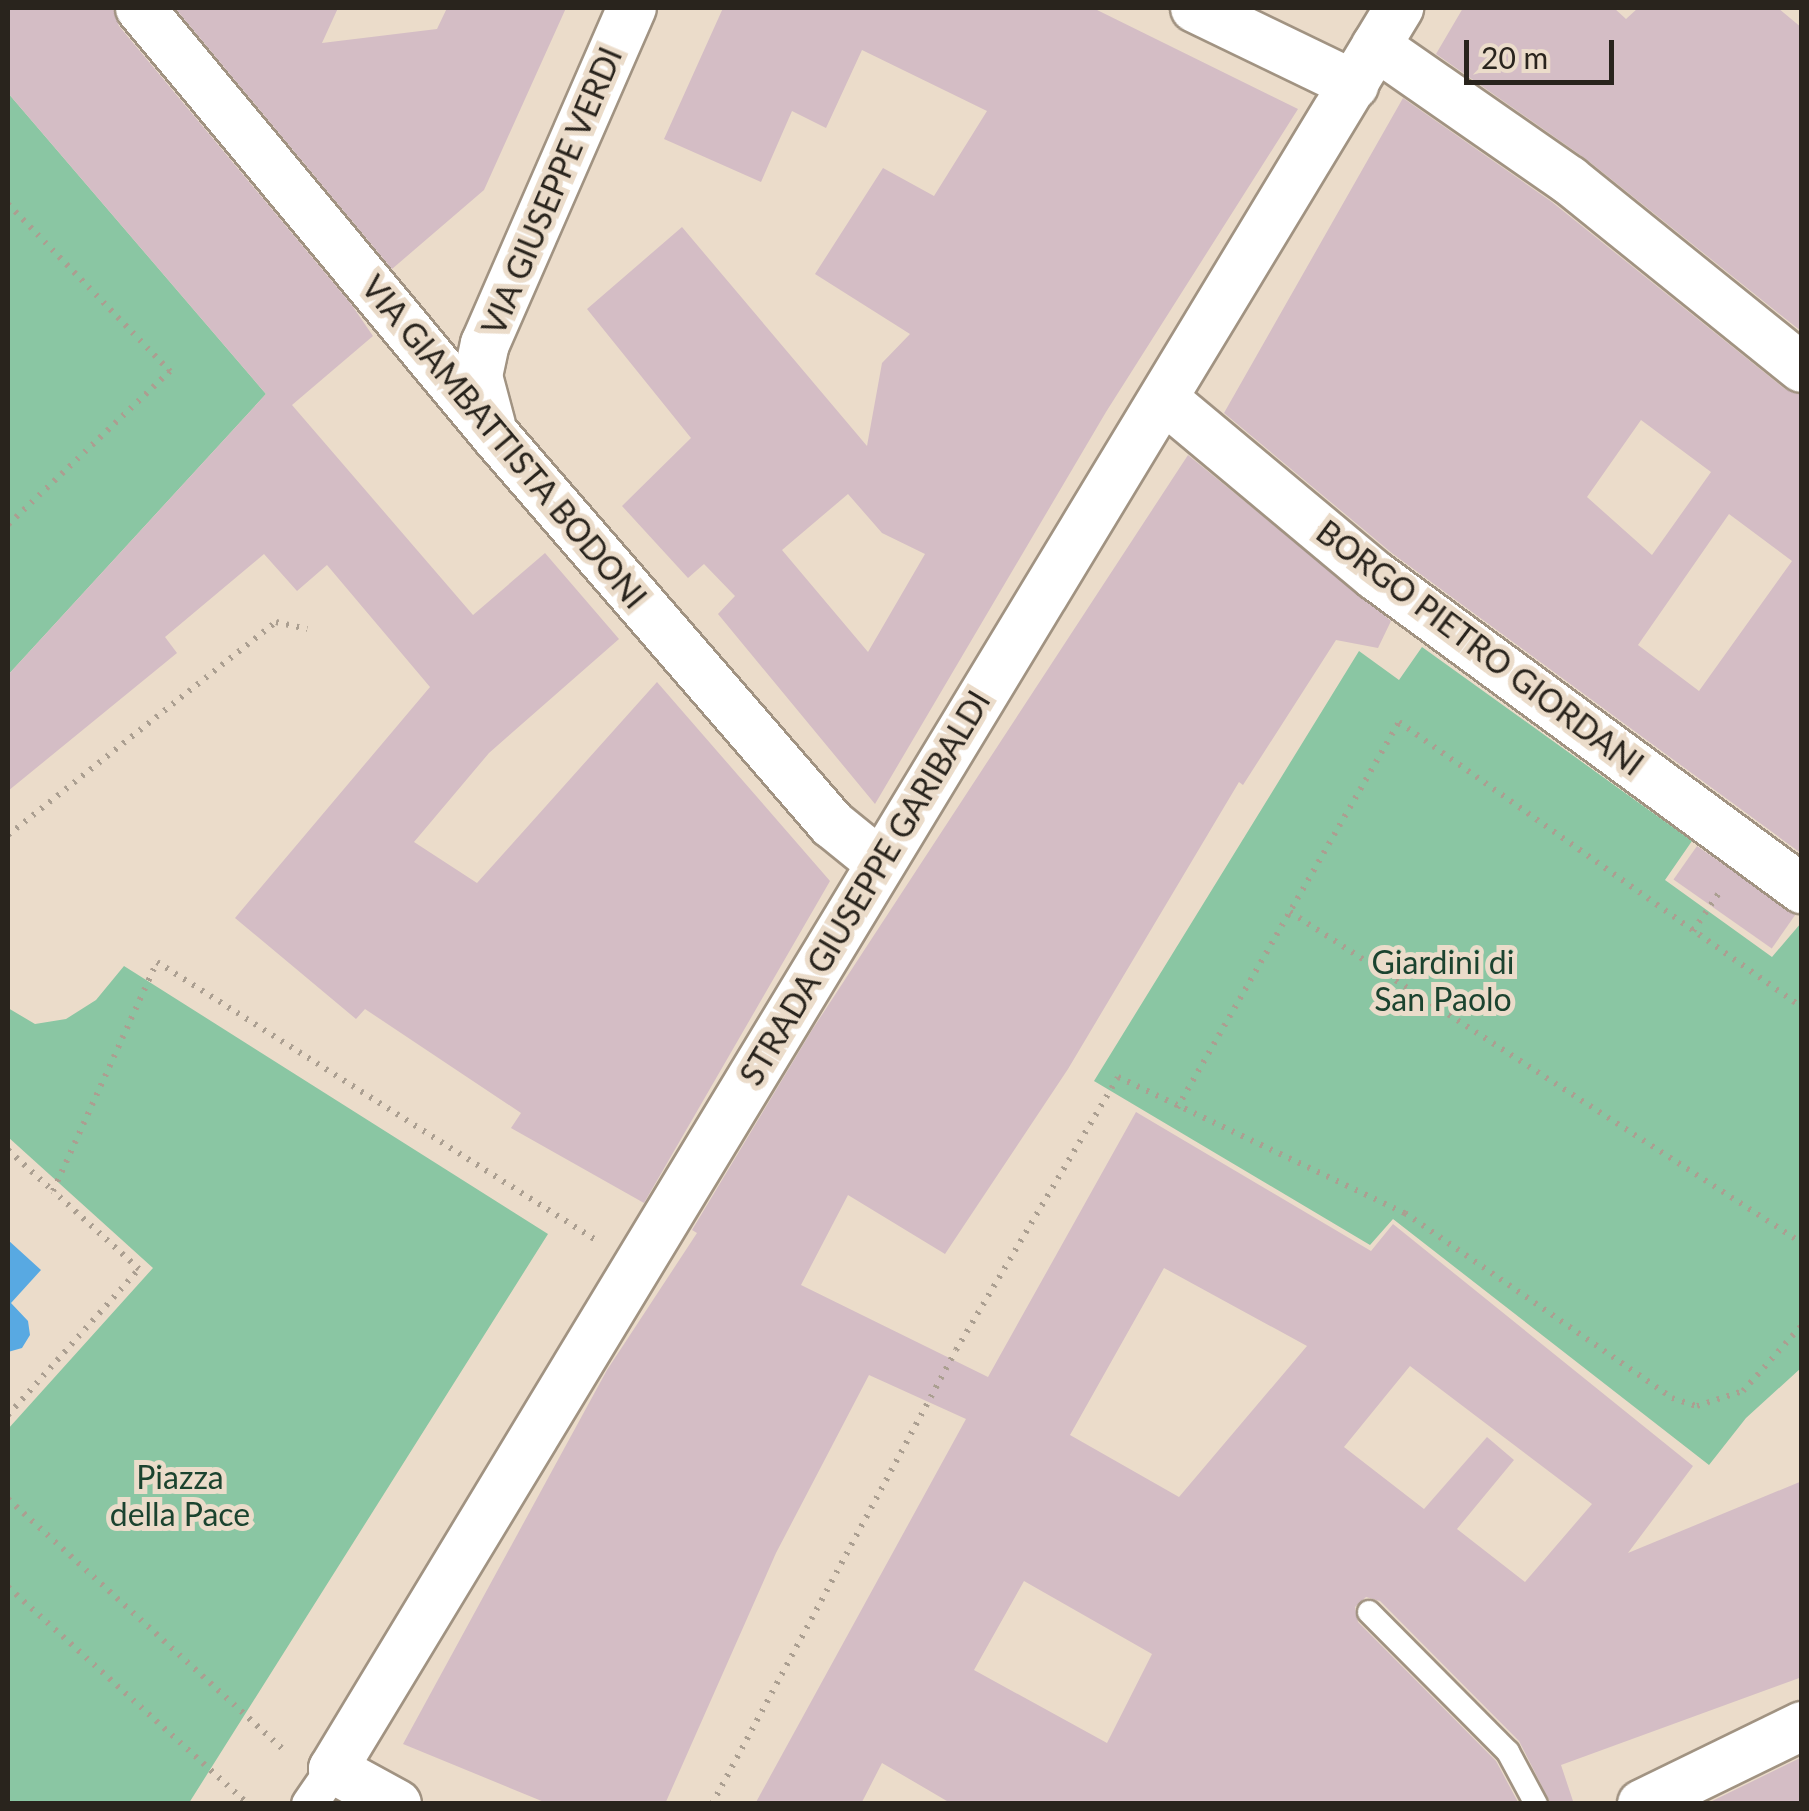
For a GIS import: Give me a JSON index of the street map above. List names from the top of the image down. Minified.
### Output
{"streets":{"street":["VIA GIUSEPPE VERDI","VIA GIAMBATTISTA BODONI","BORGO PIETRO GIORDANI","STRADA GIUSEPPE GARIBALDI"]},"crossings":[["VIA GIUSEPPE VERDI","VIA GIAMBATTISTA BODONI"],["VIA GIAMBATTISTA BODONI","STRADA GIUSEPPE GARIBALDI"],["BORGO PIETRO GIORDANI","STRADA GIUSEPPE GARIBALDI"]],"parks":["Giardini di San Paolo","Piazza della Pace"],"scale_bar":"20 m"}
